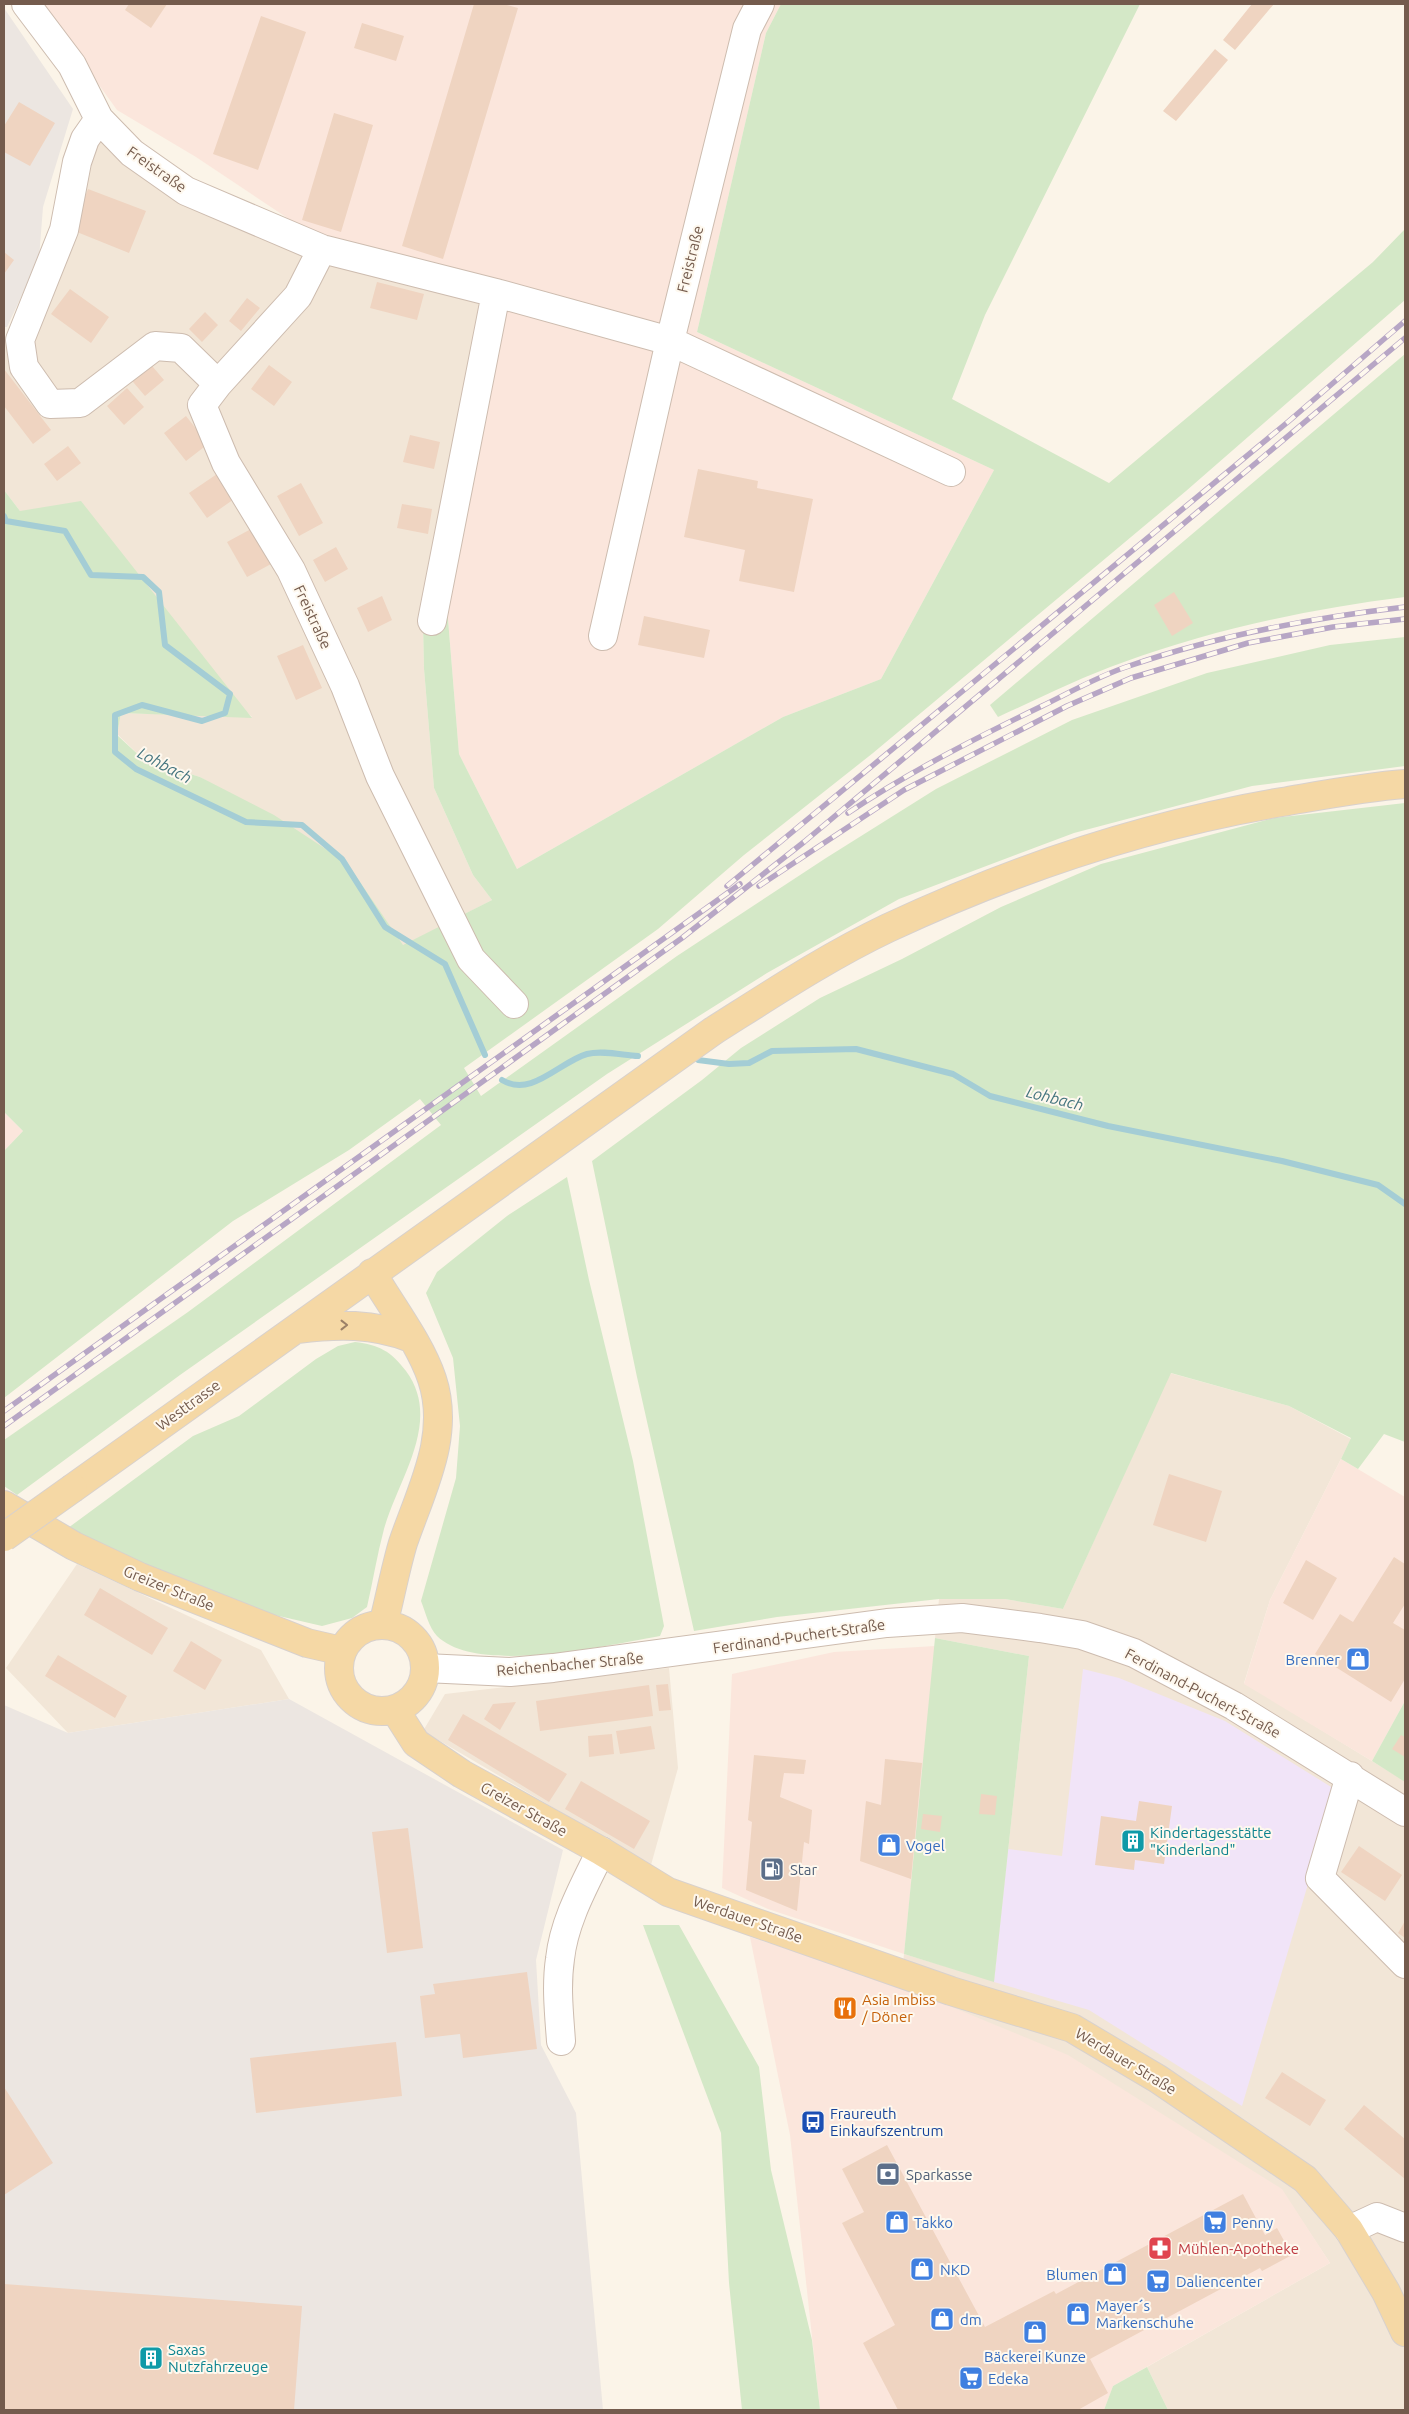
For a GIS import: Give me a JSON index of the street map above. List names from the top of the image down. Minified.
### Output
{"streets":{"main road":["Westtrasse","Greizer Straße","Werdauer Straße"],"street":["Freistraße","Ferdinand-Puchert-Straße","Reichenbacher Straße"]},"crossings":[["Greizer Straße","Reichenbacher Straße"],["Greizer Straße","Werdauer Straße"],["Ferdinand-Puchert-Straße","Reichenbacher Straße"]],"water":["Lohbach"],"places":{"shop":["Brenner","Vogel","Takko","NKD","Blumen","Mayer´s Markenschuhe","dm","Bäckerei Kunze"],"building":["Kindertagesstätte \"Kinderland\"","Saxas Nutzfahrzeuge"],"fuel station":["Star"],"restaurant":["Asia Imbiss / Döner"],"bus stop":["Fraureuth Einkaufszentrum"],"bank":["Sparkasse"],"supermarket":["Penny","Daliencenter","Edeka"],"pharmacy":["Mühlen-Apotheke"]}}
